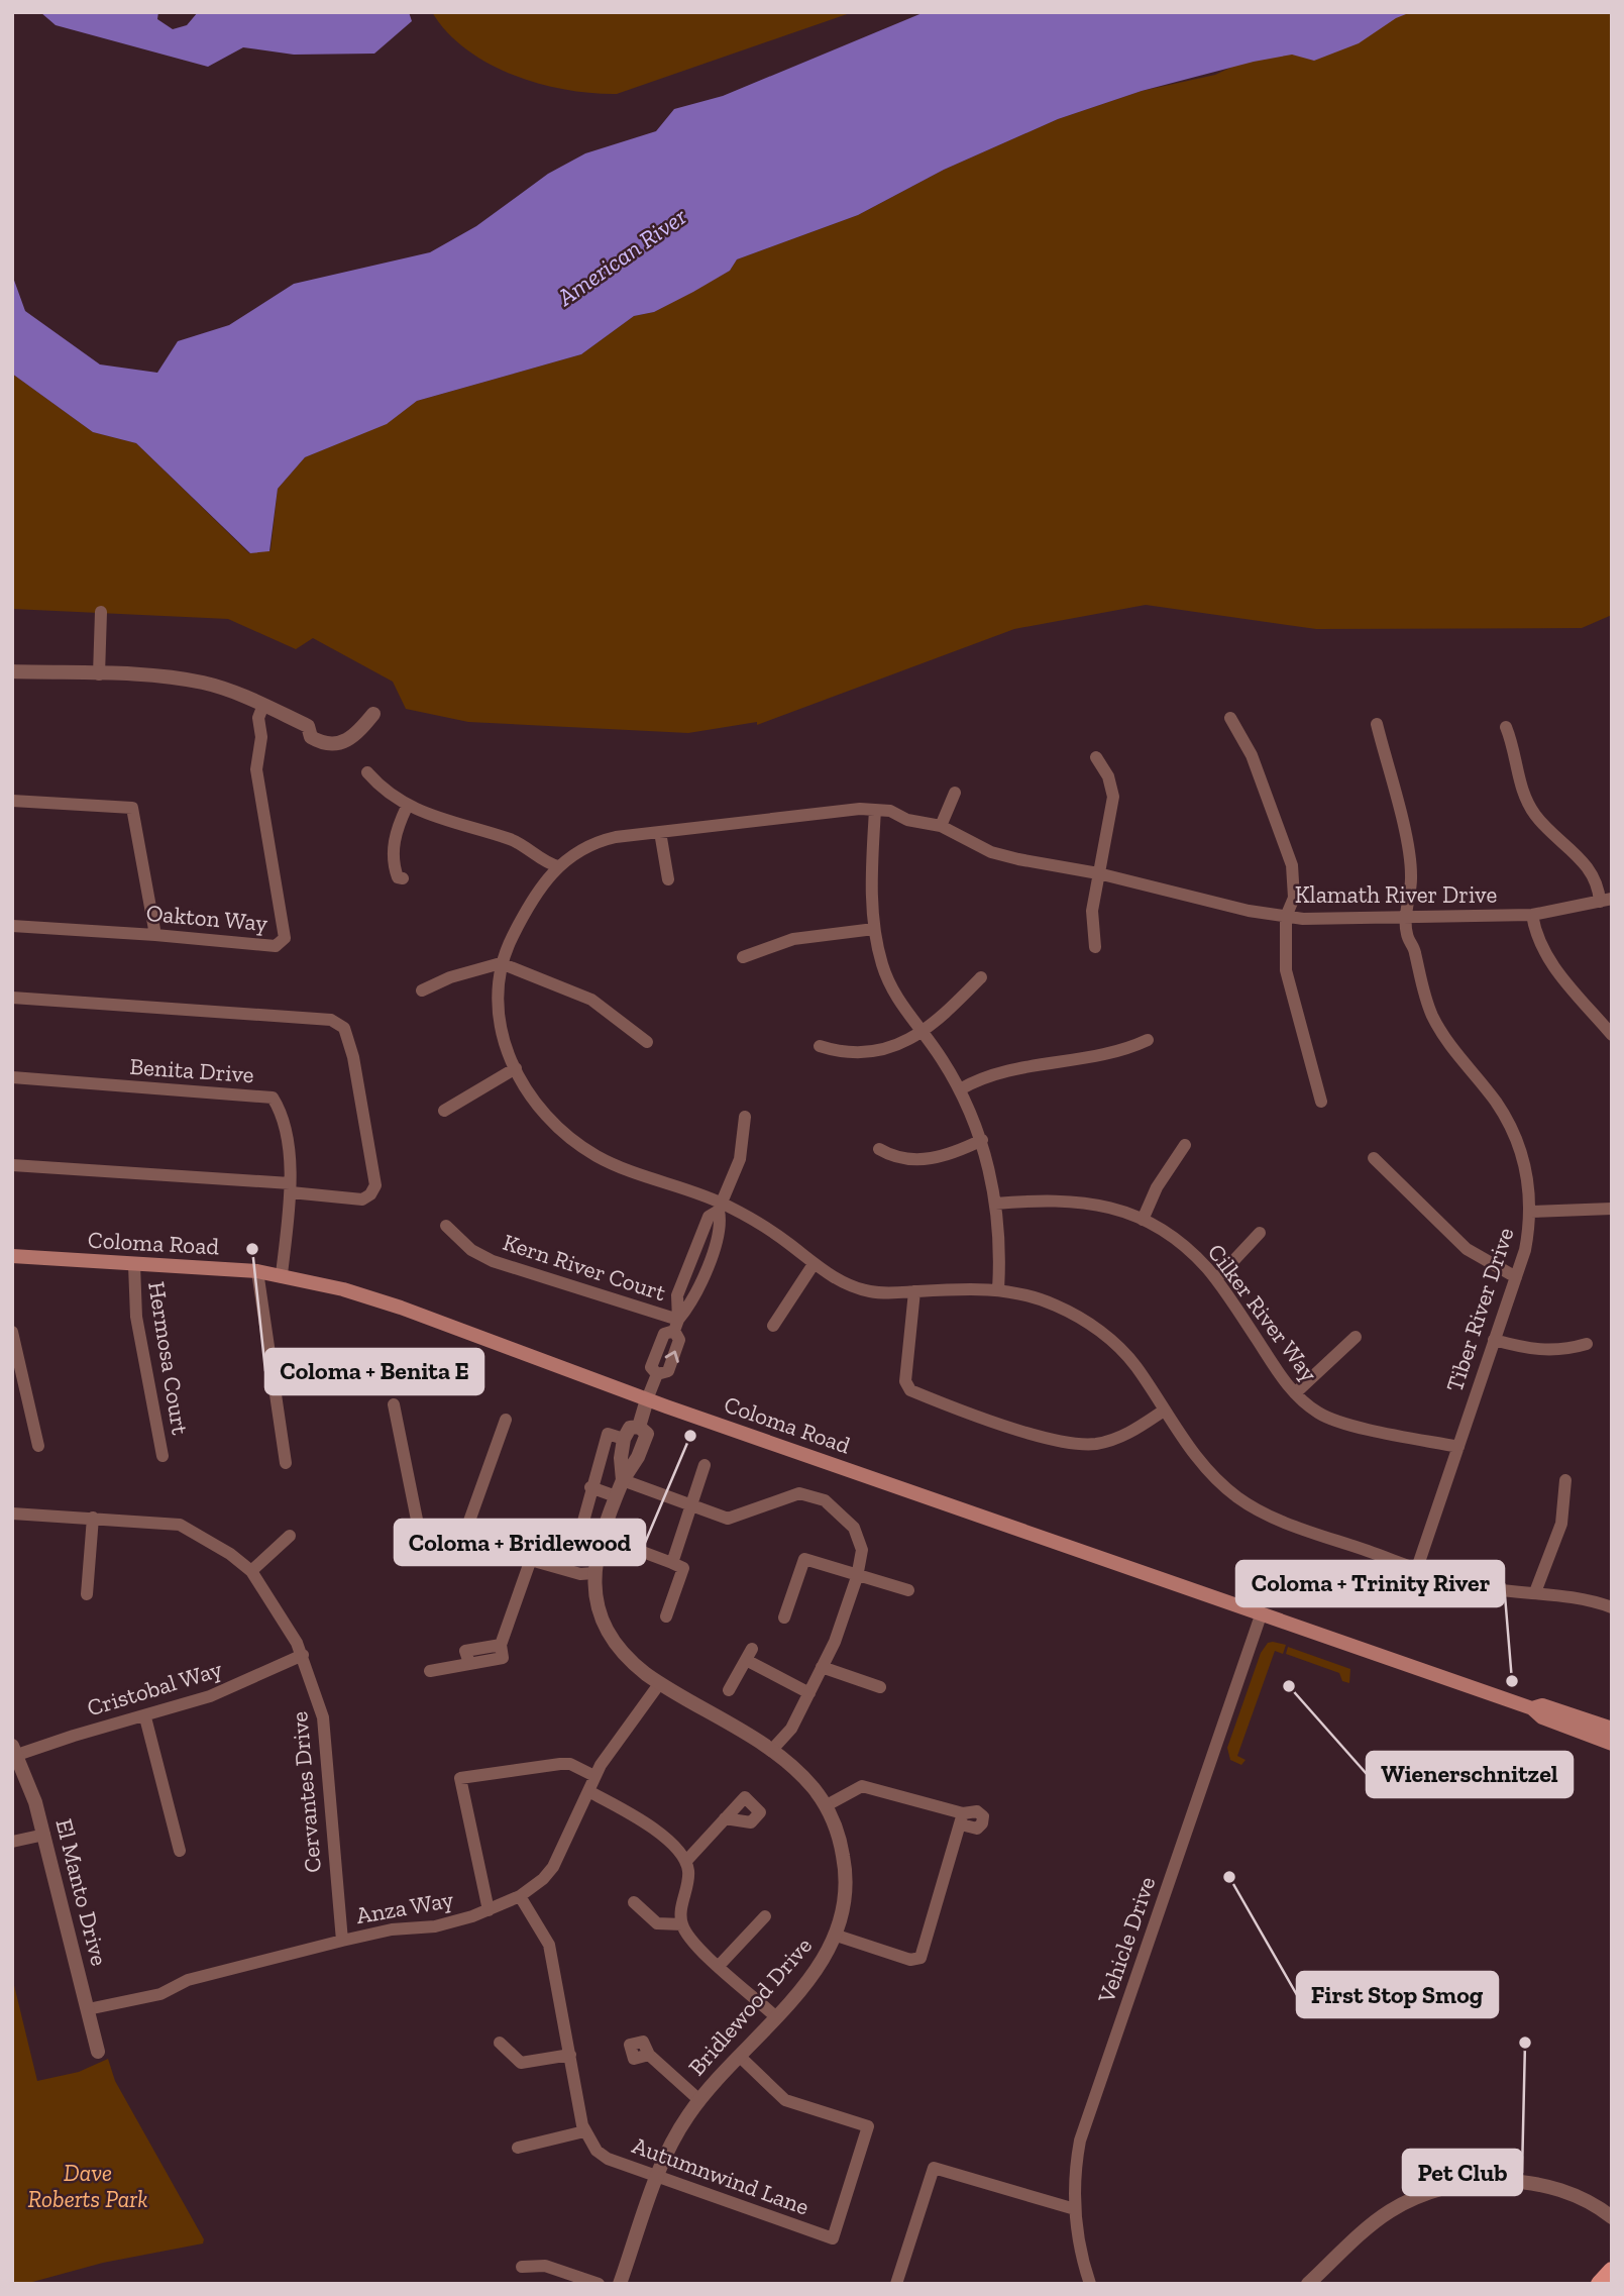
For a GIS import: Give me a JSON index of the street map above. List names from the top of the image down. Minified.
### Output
{"streets":{"main road":["Coloma Road"],"street":["Klamath River Drive","Oakton Way","Benita Drive","Kern River Court","Tiber River Drive","Cilker River Way","Hermosa Court","Cristobal Way","Cervantes Drive","El Manto Drive","Anza Way","Vehicle Drive","Bridlewood Drive","Autumnwind Lane"]},"crossings":[["Klamath River Drive","Tiber River Drive"],["Benita Drive","Coloma Road"],["Coloma Road","Hermosa Court"],["Coloma Road","Vehicle Drive"],["Coloma Road","Bridlewood Drive"],["Tiber River Drive","Cilker River Way"],["Cristobal Way","Cervantes Drive"],["Cristobal Way","El Manto Drive"],["Cervantes Drive","Anza Way"],["El Manto Drive","Anza Way"],["Anza Way","Bridlewood Drive"],["Bridlewood Drive","Autumnwind Lane"]],"water":["American River"],"parks":["Dave Roberts Park"],"places":["Coloma + Benita E","Coloma + Bridlewood","Coloma + Trinity River","Wienerschnitzel","First Stop Smog","Pet Club"]}
